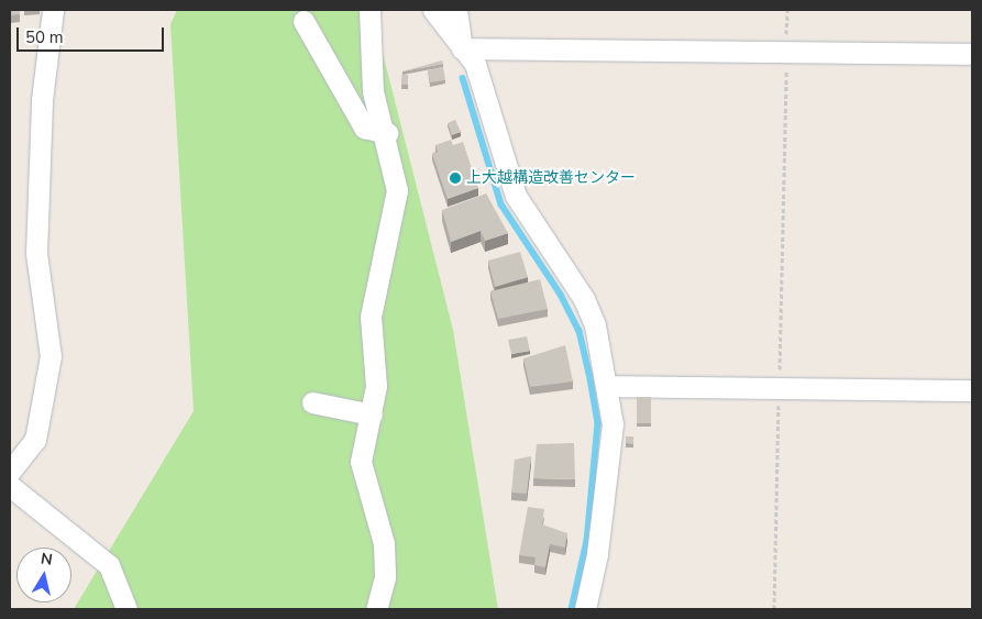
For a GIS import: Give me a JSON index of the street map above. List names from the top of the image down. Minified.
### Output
{"places":["上大越構造改善センター"],"scale_bar":"50 m","north":"top"}
